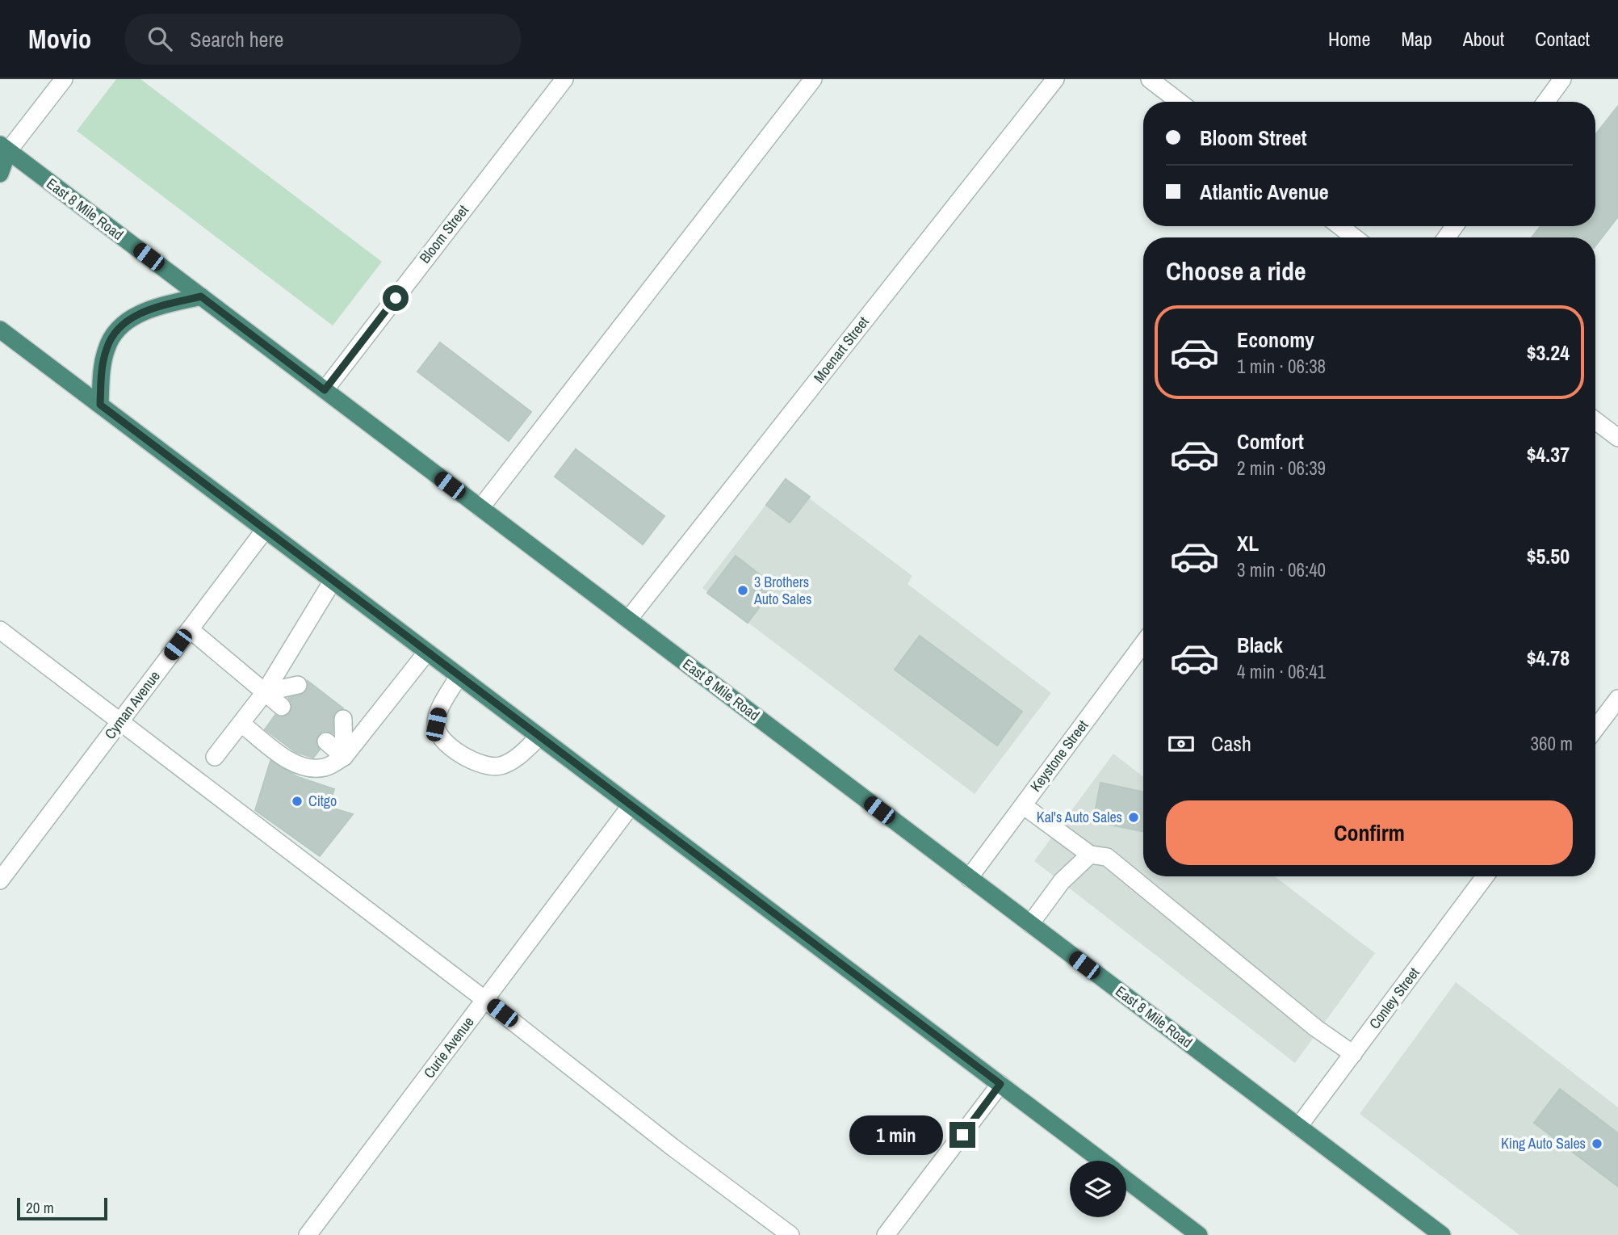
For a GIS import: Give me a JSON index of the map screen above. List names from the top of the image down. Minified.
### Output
{"streets":{"highway":["East 8 Mile Road"],"street":["Bloom Street","Moenart Street","Cyman Avenue","Keystone Street","Conley Street","Curie Avenue"]},"crossings":[["East 8 Mile Road","Bloom Street"],["East 8 Mile Road","Moenart Street"],["East 8 Mile Road","Keystone Street"],["East 8 Mile Road","Conley Street"]],"places":["3 Brothers Auto Sales","Citgo","Kal's Auto Sales","King Auto Sales"],"scale_bar":"20 m","page":{"header":"Movio","search":"Search here","nav":["Home","Map","About","Contact"],"banner":["Bloom Street","Atlantic Avenue"],"heading":"Choose a ride","list":[{"name":"Economy","note":"1 min · 06:38","value":"$3.24"},{"name":"Comfort","note":"2 min · 06:39","value":"$4.37"},{"name":"XL","note":"3 min · 06:40","value":"$5.50"},{"name":"Black","note":"4 min · 06:41","value":"$4.78"}],"pay":["Cash","360 m"],"buttons":"Confirm","bubble":"1 min","scale":"20 m"}}
